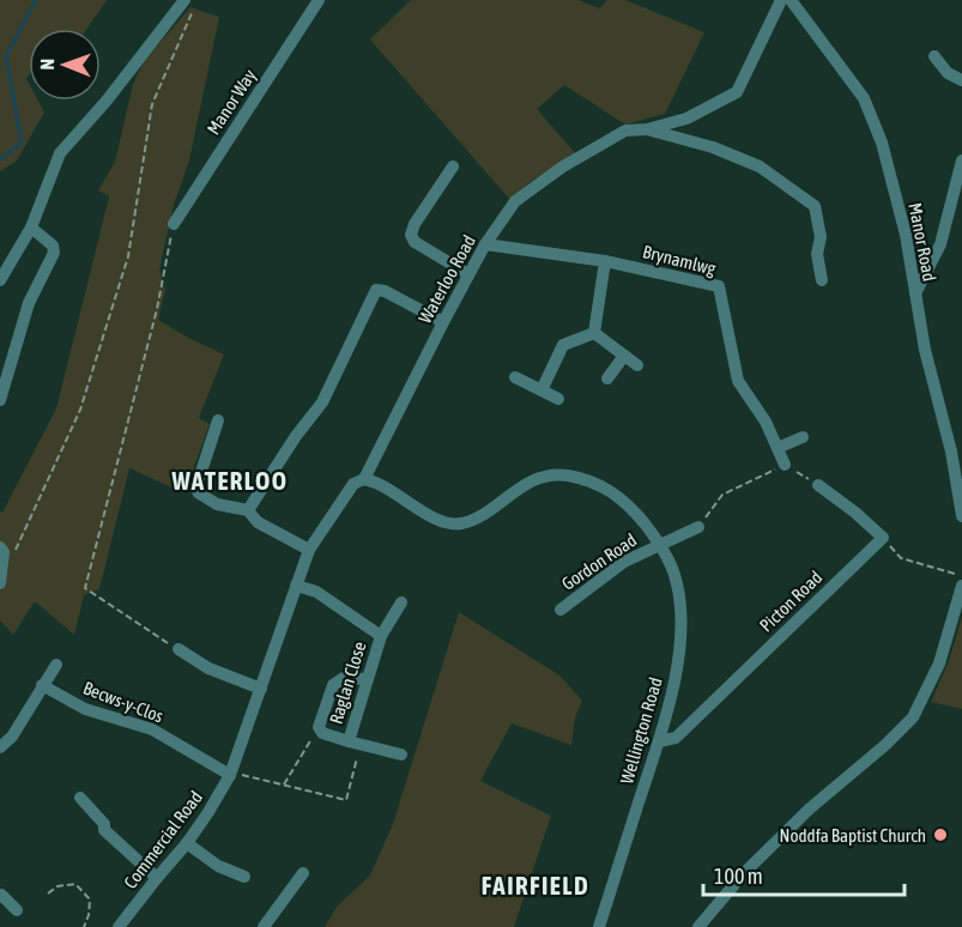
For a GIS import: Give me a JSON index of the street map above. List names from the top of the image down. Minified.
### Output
{"streets":{"street":["Manor Way","Manor Road","Brynamlwg","Waterloo Road","Gordon Road","Picton Road","Raglan Close","Becws-y-Clos","Wellington Road","Commercial Road"]},"crossings":[["Brynamlwg","Waterloo Road"],["Waterloo Road","Raglan Close"],["Waterloo Road","Wellington Road"],["Waterloo Road","Commercial Road"],["Gordon Road","Wellington Road"],["Picton Road","Wellington Road"],["Becws-y-Clos","Commercial Road"]],"districts":["WATERLOO","FAIRFIELD"],"places":["Noddfa Baptist Church"],"scale_bar":"100 m","north":"left"}
